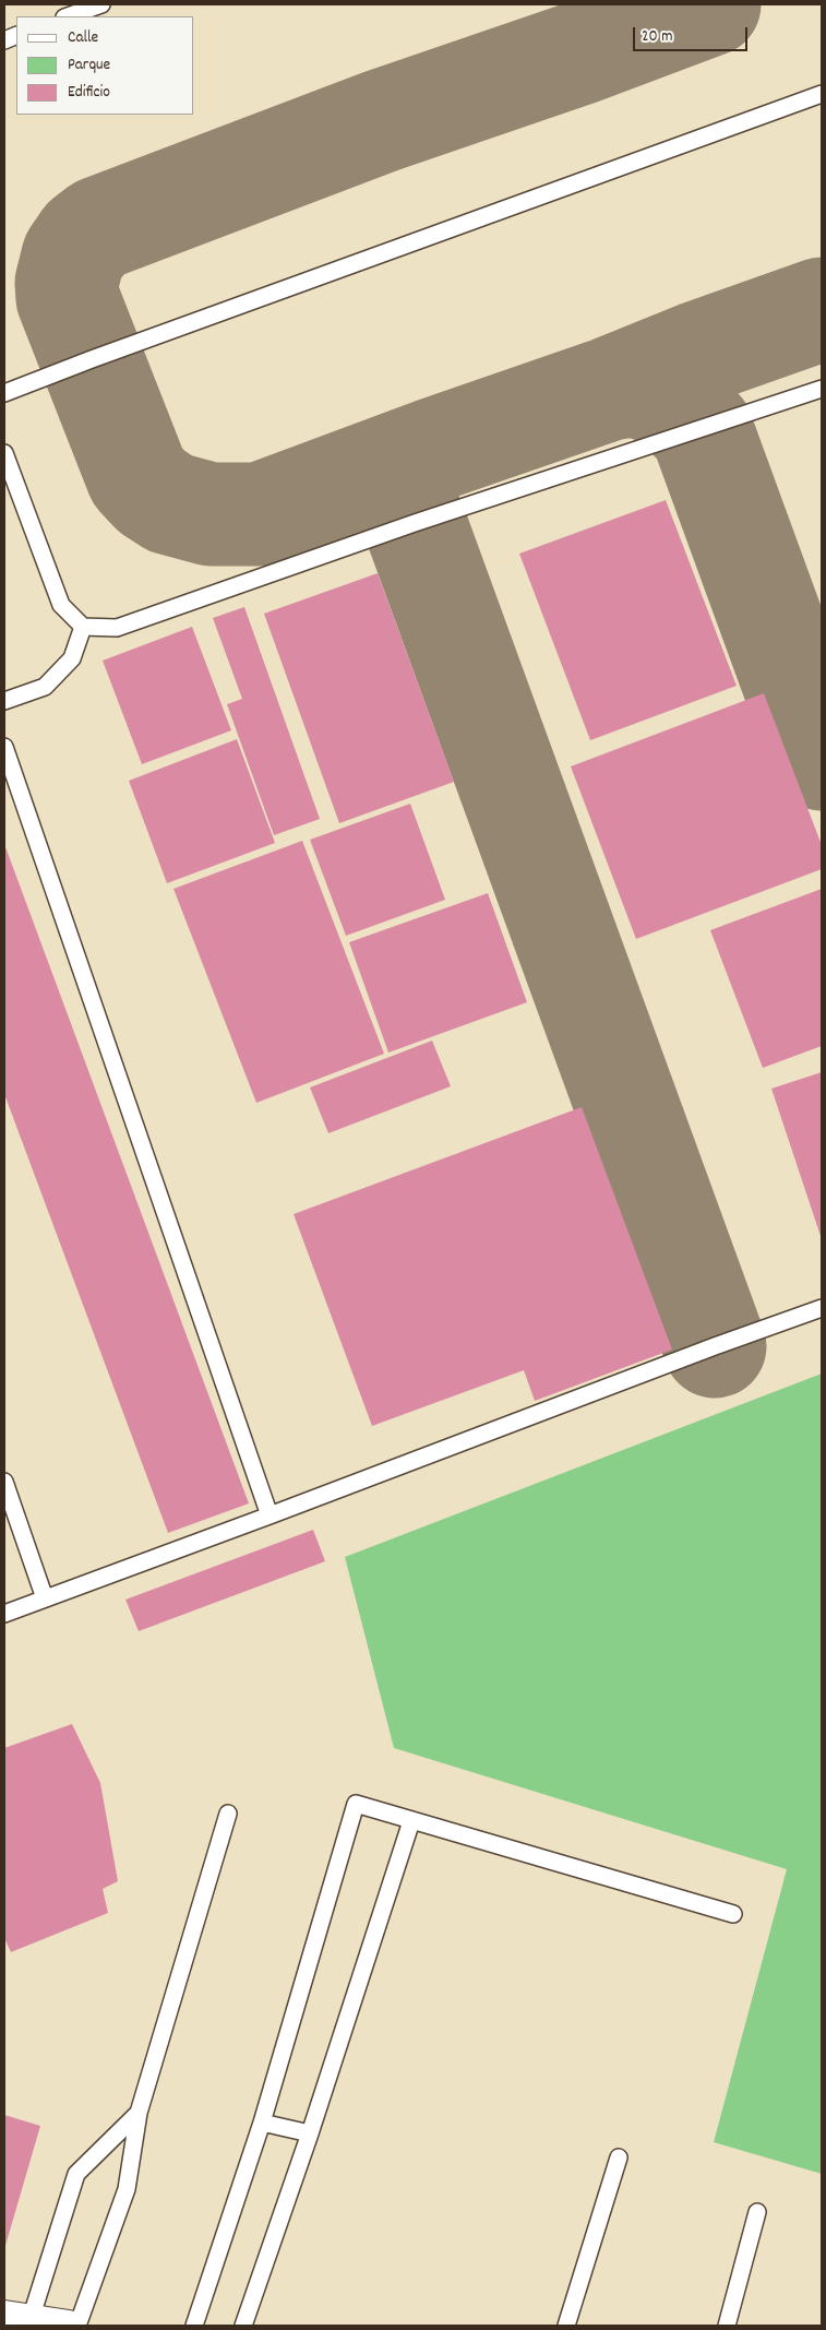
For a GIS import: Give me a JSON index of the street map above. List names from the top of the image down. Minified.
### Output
{"legend":["Calle","Parque","Edificio"],"scale_bar":"20 m"}
